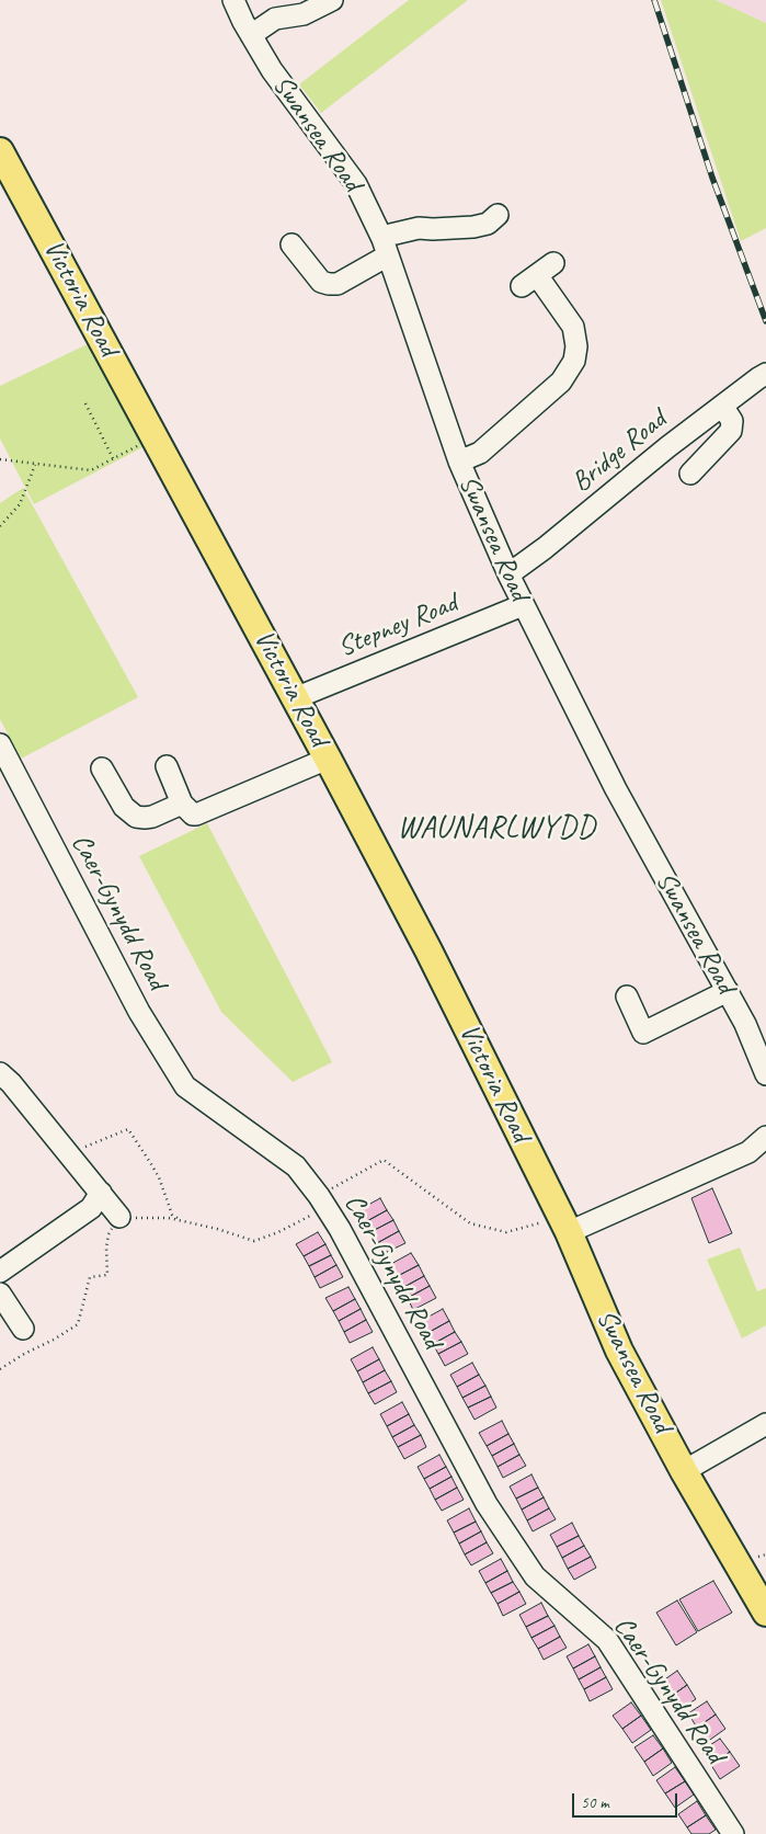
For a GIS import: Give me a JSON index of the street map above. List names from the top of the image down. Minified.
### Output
{"streets":{"main road":["Swansea Road","Victoria Road"],"street":["Bridge Road","Stepney Road","Caer-Gynydd Road"]},"crossings":[["Swansea Road","Victoria Road"],["Swansea Road","Bridge Road"],["Swansea Road","Stepney Road"],["Victoria Road","Stepney Road"]],"districts":["WAUNARLWYDD"],"scale_bar":"50 m"}
